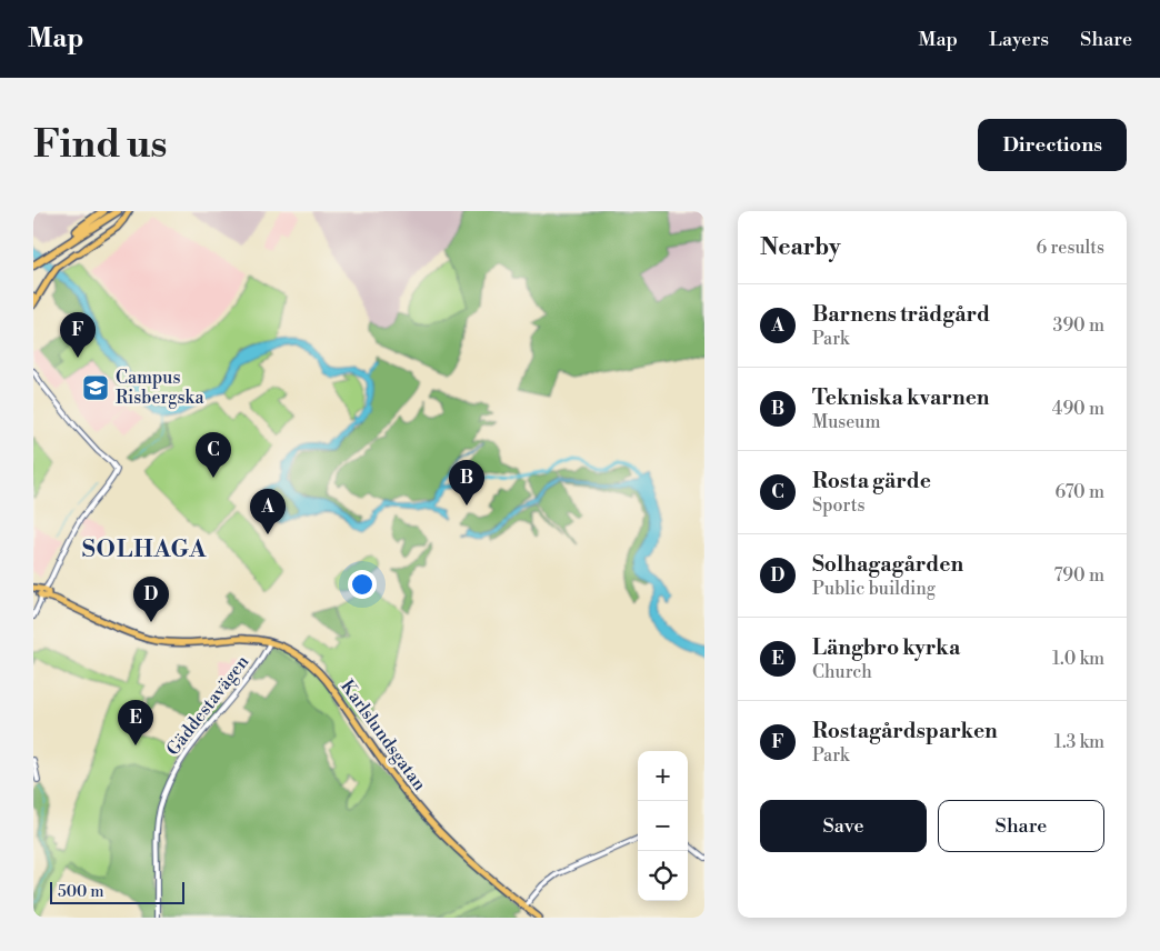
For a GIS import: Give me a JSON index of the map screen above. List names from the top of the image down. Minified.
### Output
{"streets":{"main road":["Karlslundsgatan"],"street":["Gäddestavägen"]},"crossings":[["Gäddestavägen","Karlslundsgatan"]],"districts":["SOLHAGA"],"places":{"school or university":["Campus Risbergska"]},"scale_bar":"500 m","page":{"header":"Map","nav":["Map","Layers","Share"],"buttons":["Directions",["Save","Share"]],"title":"Find us","heading":["Nearby","6 results"],"list":[{"mark":"A","name":"Barnens trädgård","note":"Park","value":"390 m"},{"mark":"B","name":"Tekniska kvarnen","note":"Museum","value":"490 m"},{"mark":"C","name":"Rosta gärde","note":"Sports","value":"670 m"},{"mark":"D","name":"Solhagagården","note":"Public building","value":"790 m"},{"mark":"E","name":"Längbro kyrka","note":"Church","value":"1.0 km"},{"mark":"F","name":"Rostagårdsparken","note":"Park","value":"1.3 km"}],"pins":["F","C","B","A","D","E"],"map_buttons":["+","−"],"scale":"500 m"}}
